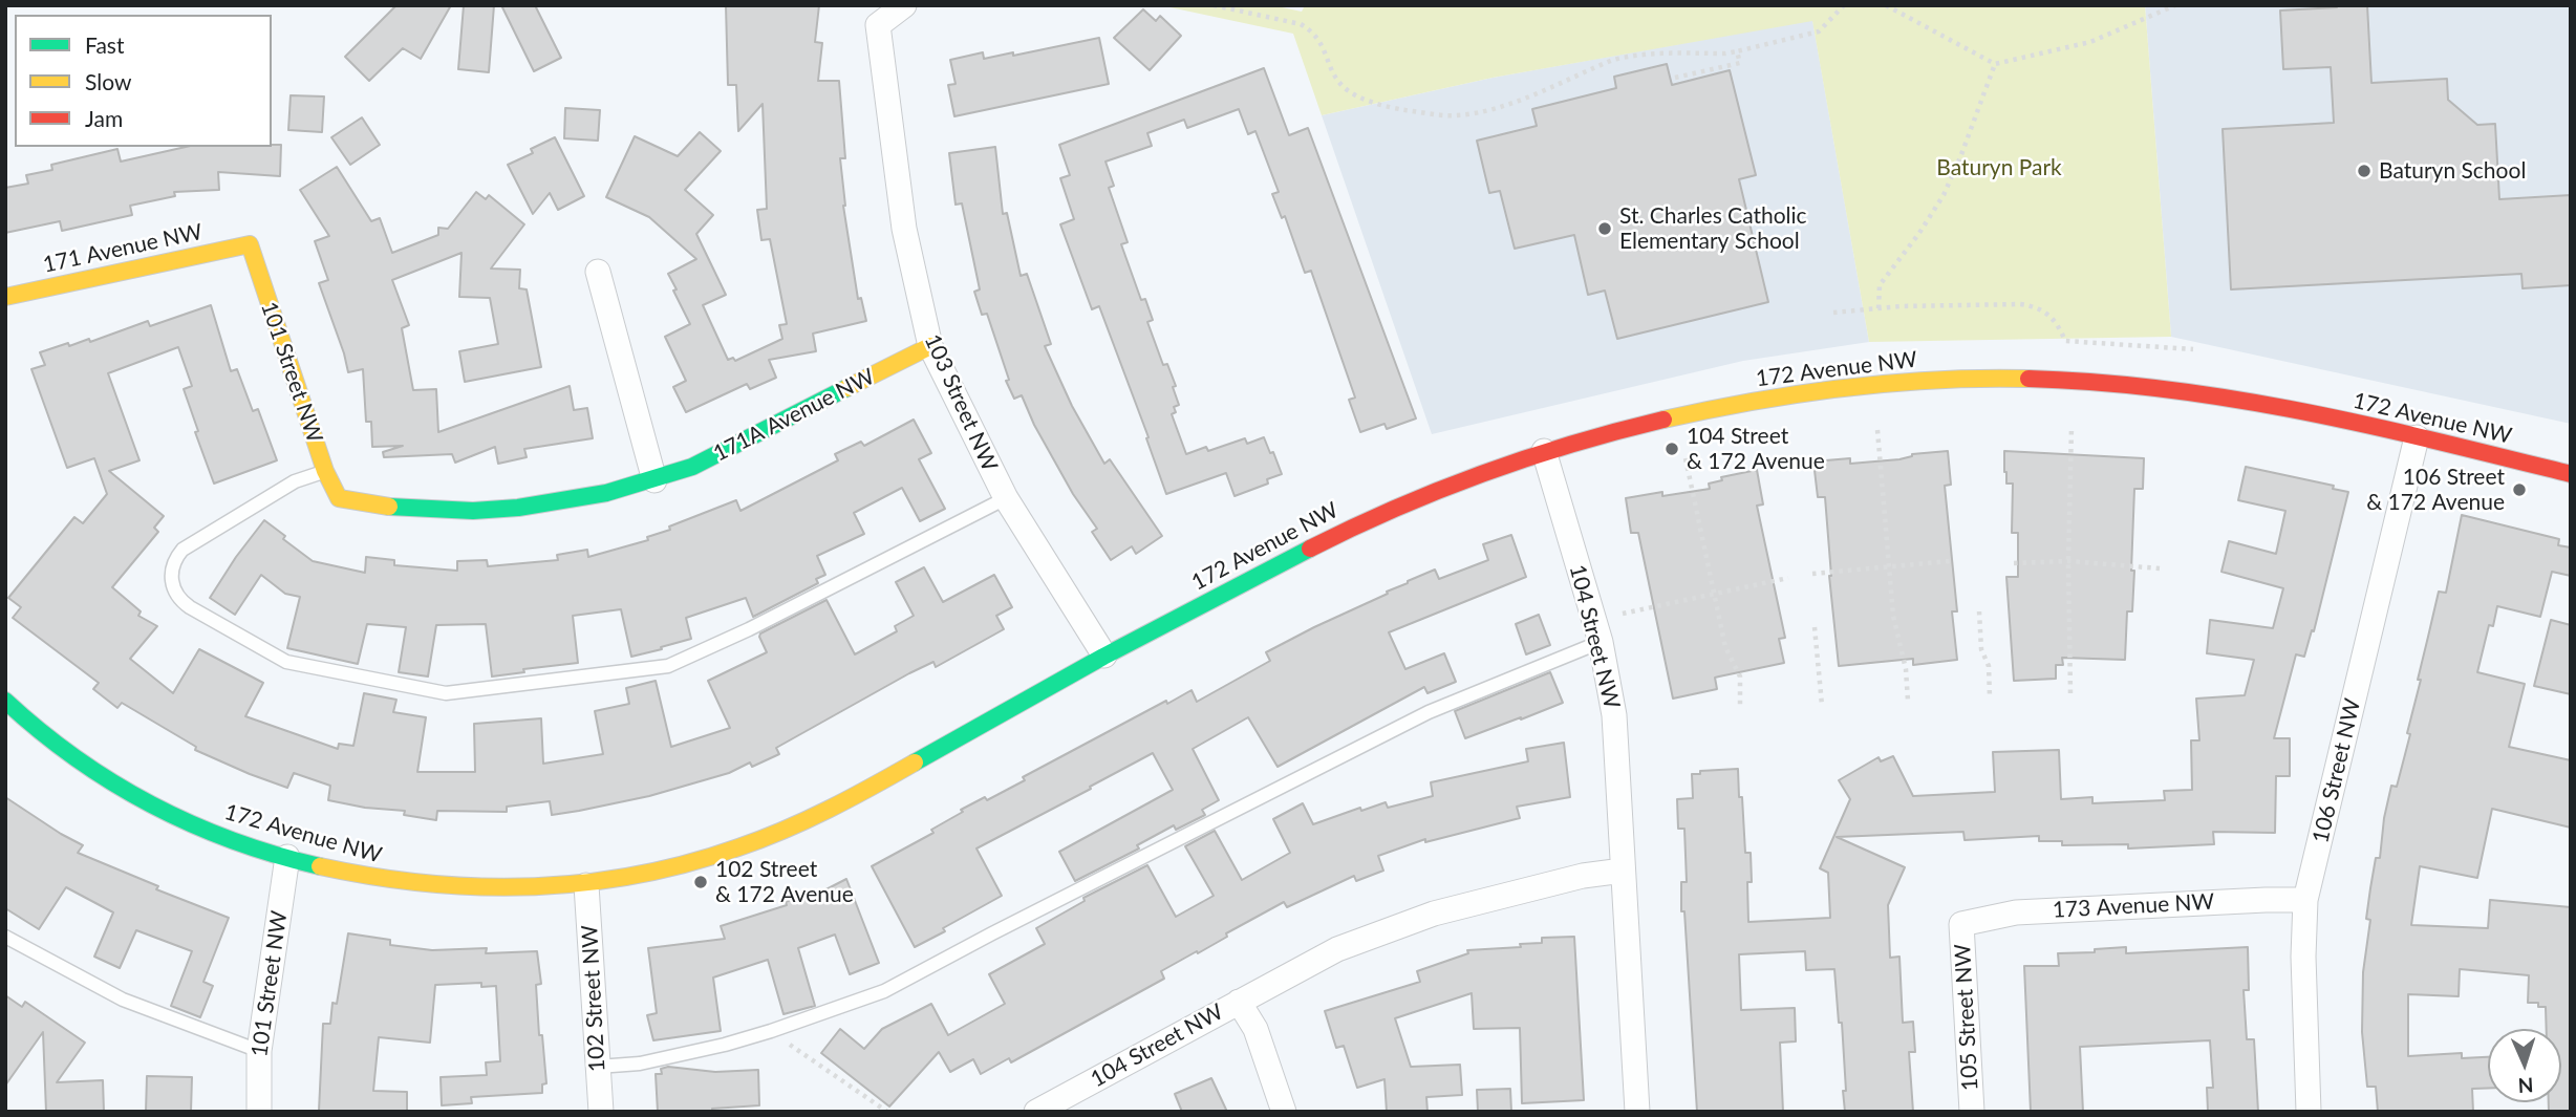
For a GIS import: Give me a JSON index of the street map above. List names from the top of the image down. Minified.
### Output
{"streets":{"street":["171 Avenue NW","172 Avenue NW","101 Street NW","103 Street NW","171A Avenue NW","104 Street NW","106 Street NW","173 Avenue NW","102 Street NW","105 Street NW"]},"crossings":[["171 Avenue NW","101 Street NW"],["172 Avenue NW","101 Street NW"],["172 Avenue NW","103 Street NW"],["172 Avenue NW","104 Street NW"],["172 Avenue NW","106 Street NW"],["172 Avenue NW","102 Street NW"],["101 Street NW","171A Avenue NW"],["103 Street NW","171A Avenue NW"],["106 Street NW","173 Avenue NW"],["173 Avenue NW","105 Street NW"]],"parks":["Baturyn Park"],"places":["Baturyn School","St. Charles Catholic Elementary School","104 Street & 172 Avenue","106 Street & 172 Avenue","102 Street & 172 Avenue"],"legend":["Fast","Slow","Jam"],"north":"bottom"}
